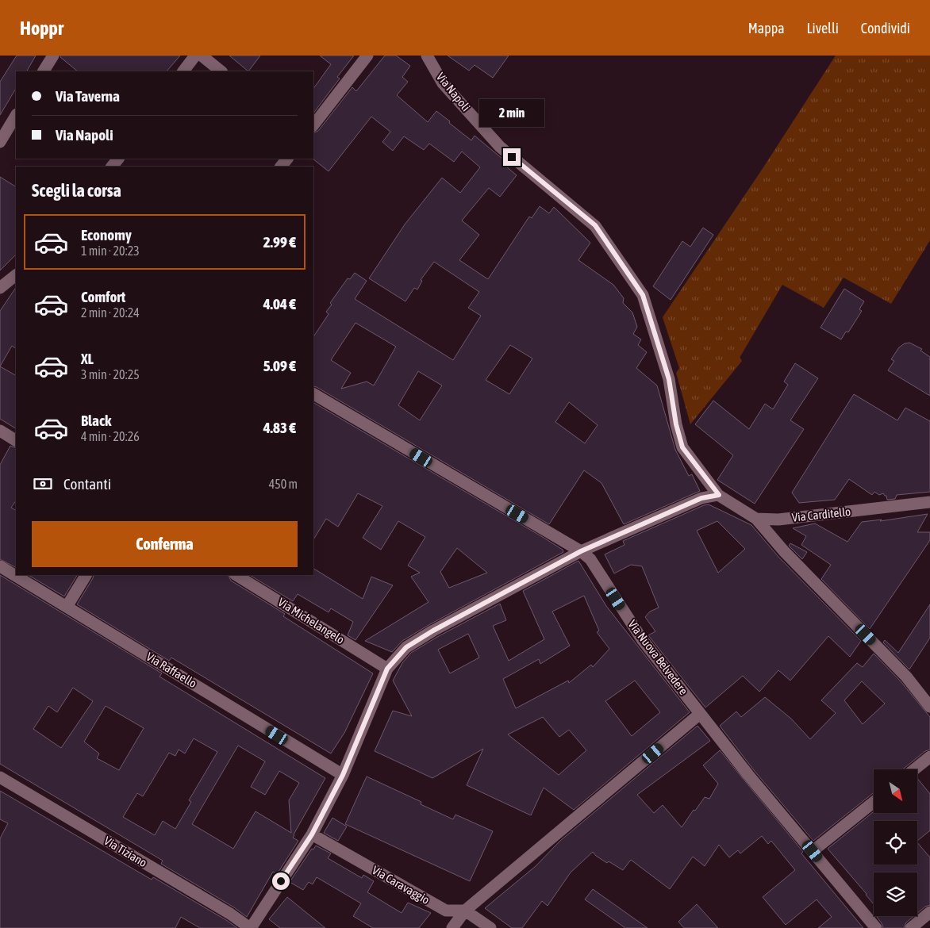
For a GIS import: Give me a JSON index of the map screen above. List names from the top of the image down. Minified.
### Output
{"streets":{"street":["Via Napoli","Via Carditello","Via Michelangelo","Via Nuova Belvedere","Via Raffaello","Via Tiziano","Via Caravaggio"]},"north":"bottom right","page":{"header":"Hoppr","nav":["Mappa","Livelli","Condividi"],"banner":["Via Taverna","Via Napoli"],"bubble":"2 min","heading":"Scegli la corsa","list":[{"name":"Economy","note":"1 min · 20:23","value":"2.99 €"},{"name":"Comfort","note":"2 min · 20:24","value":"4.04 €"},{"name":"XL","note":"3 min · 20:25","value":"5.09 €"},{"name":"Black","note":"4 min · 20:26","value":"4.83 €"}],"pay":["Contanti","450 m"],"buttons":"Conferma"}}
